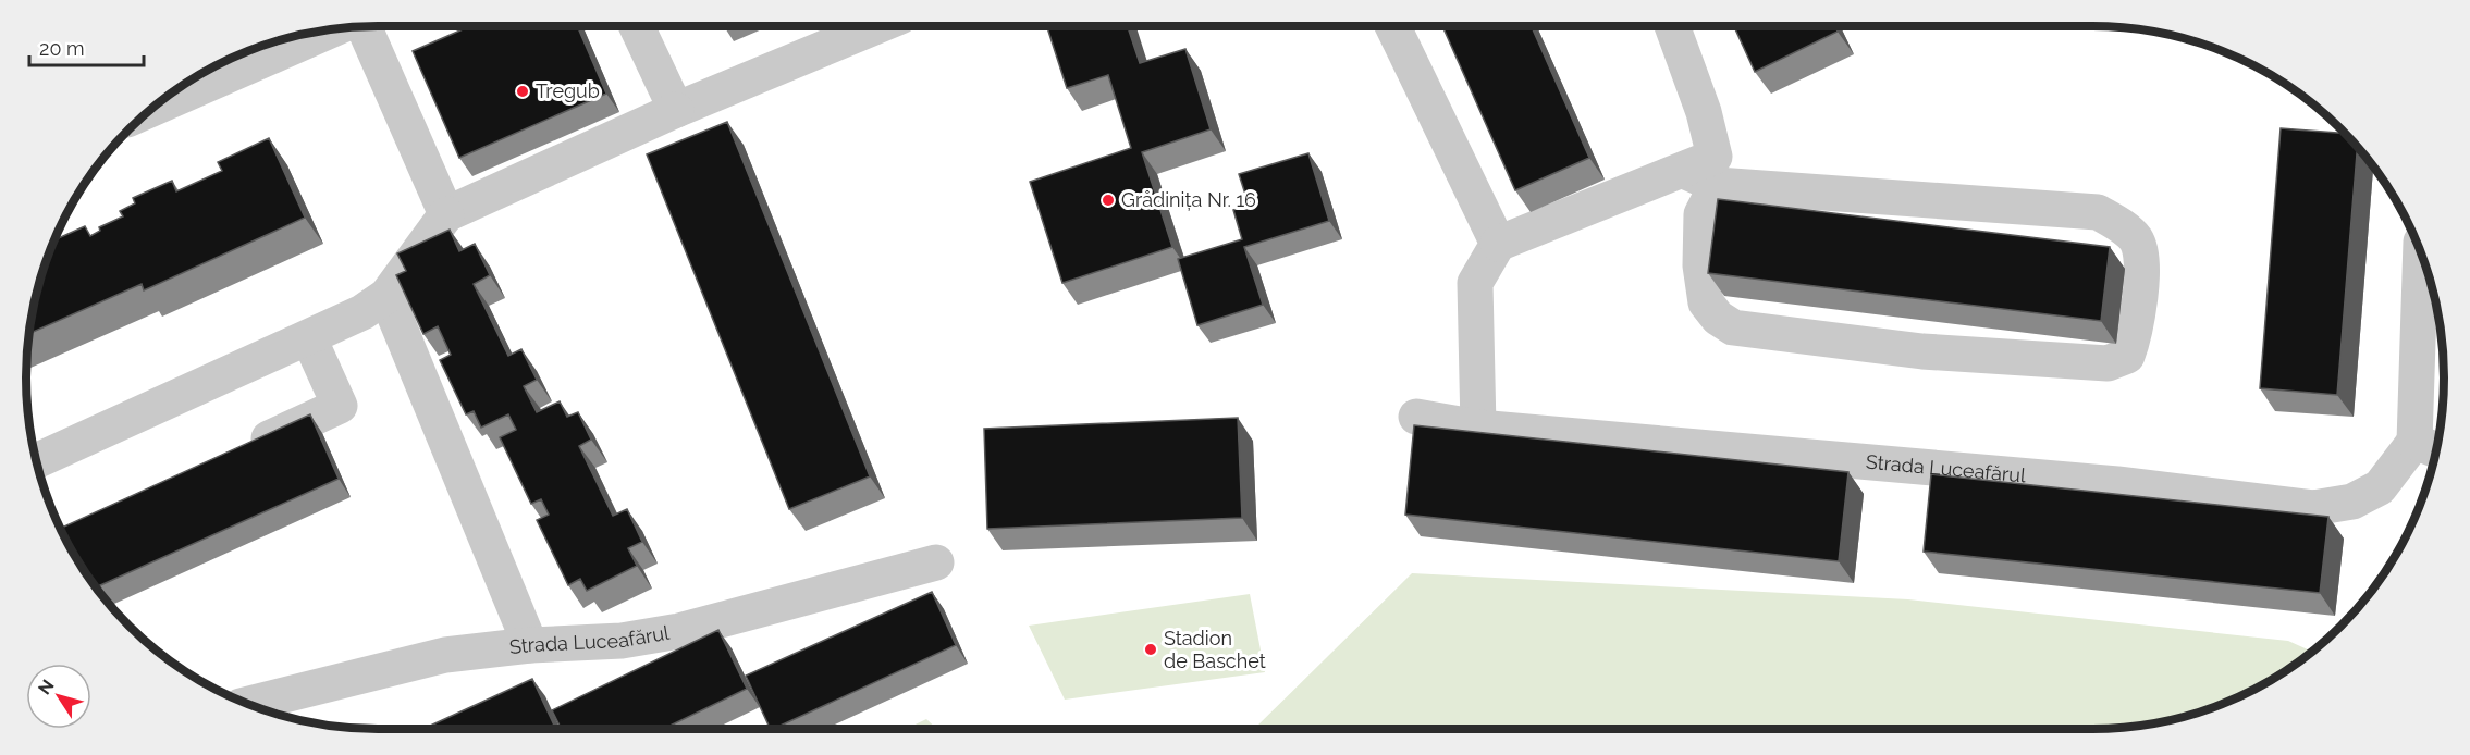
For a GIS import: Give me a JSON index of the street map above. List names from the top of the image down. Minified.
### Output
{"streets":{"street":["Strada Luceafărul"]},"places":["Tregub","Grădinița Nr. 16","Stadion de Baschet"],"scale_bar":"20 m","north":"top left"}
